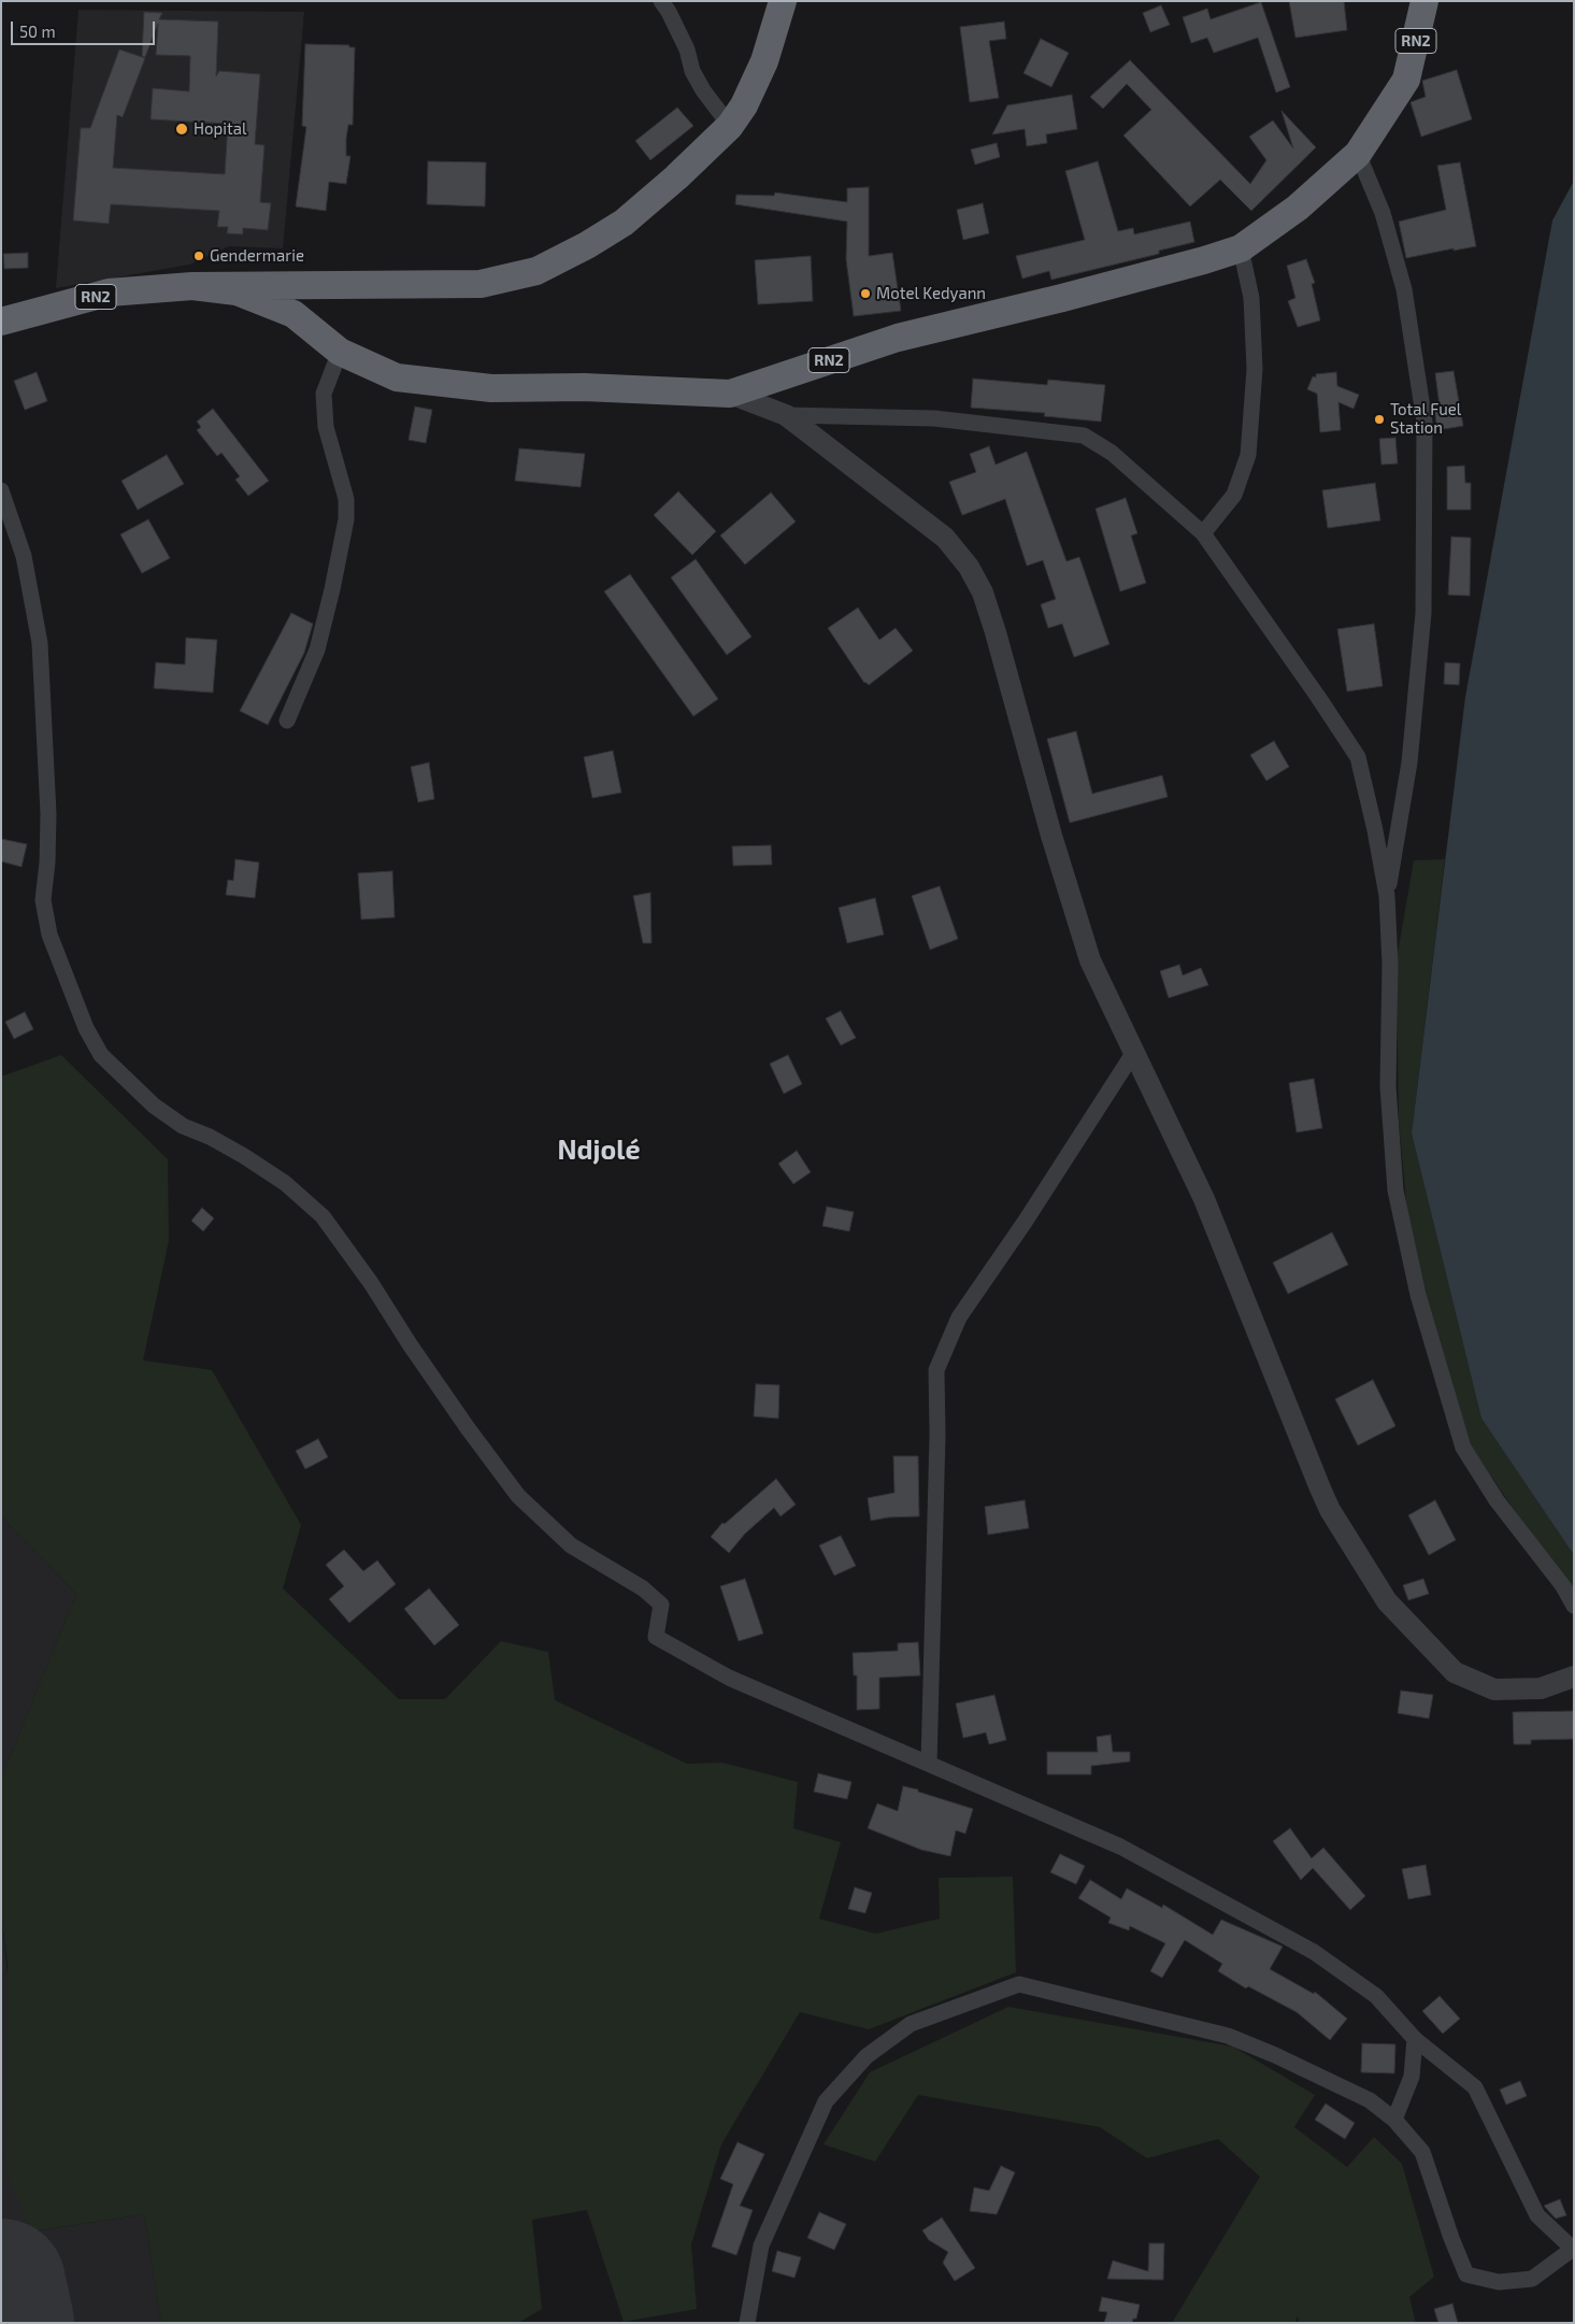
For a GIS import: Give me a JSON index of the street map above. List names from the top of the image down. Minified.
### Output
{"streets":{"highway":["RN2"]},"districts":["Ndjolé"],"places":["Hopital","Gendermarie","Motel Kedyann","Total Fuel Station"],"scale_bar":"50 m"}
